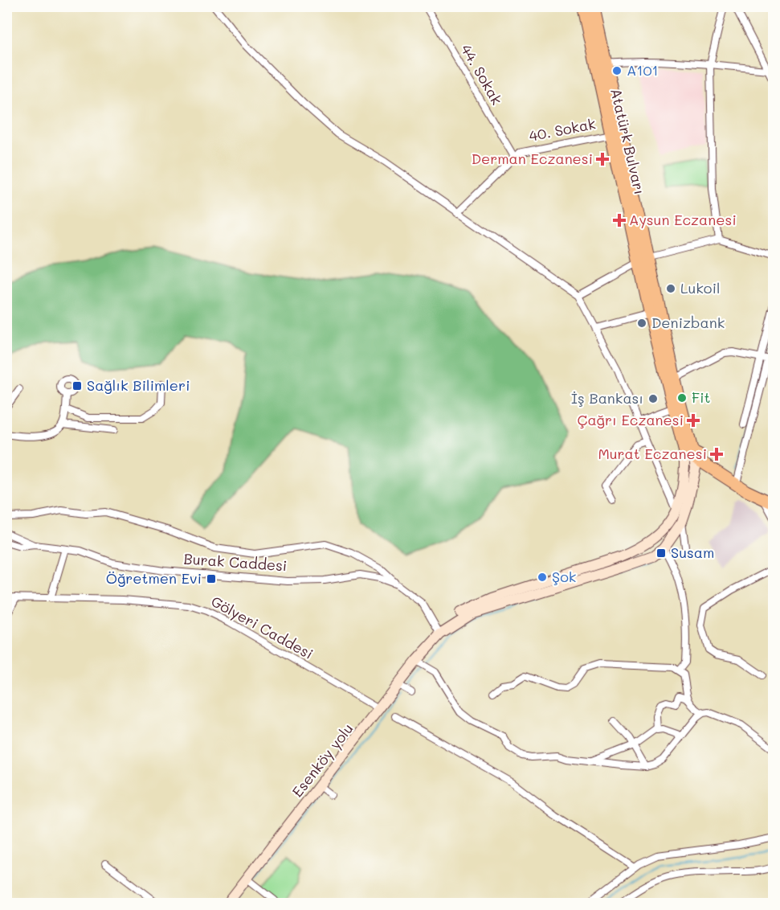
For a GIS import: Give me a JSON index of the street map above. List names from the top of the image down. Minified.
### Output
{"streets":{"main road":["Atatürk Bulvarı"],"street":["44. Sokak","40. Sokak","Burak Caddesi","Gölyeri Caddesi","Esenköy yolu"]},"crossings":[["44. Sokak","40. Sokak"],["40. Sokak","Atatürk Bulvarı"],["Burak Caddesi","Esenköy yolu"],["Gölyeri Caddesi","Esenköy yolu"]],"places":{"other":["A101","Lukoil","Denizbank","Fit","İş Bankası","Şok"],"health":["Derman Eczanesi","Aysun Eczanesi","Çağrı Eczanesi","Murat Eczanesi"],"transit":["Sağlık Bilimleri","Susam","Öğretmen Evi"]}}
